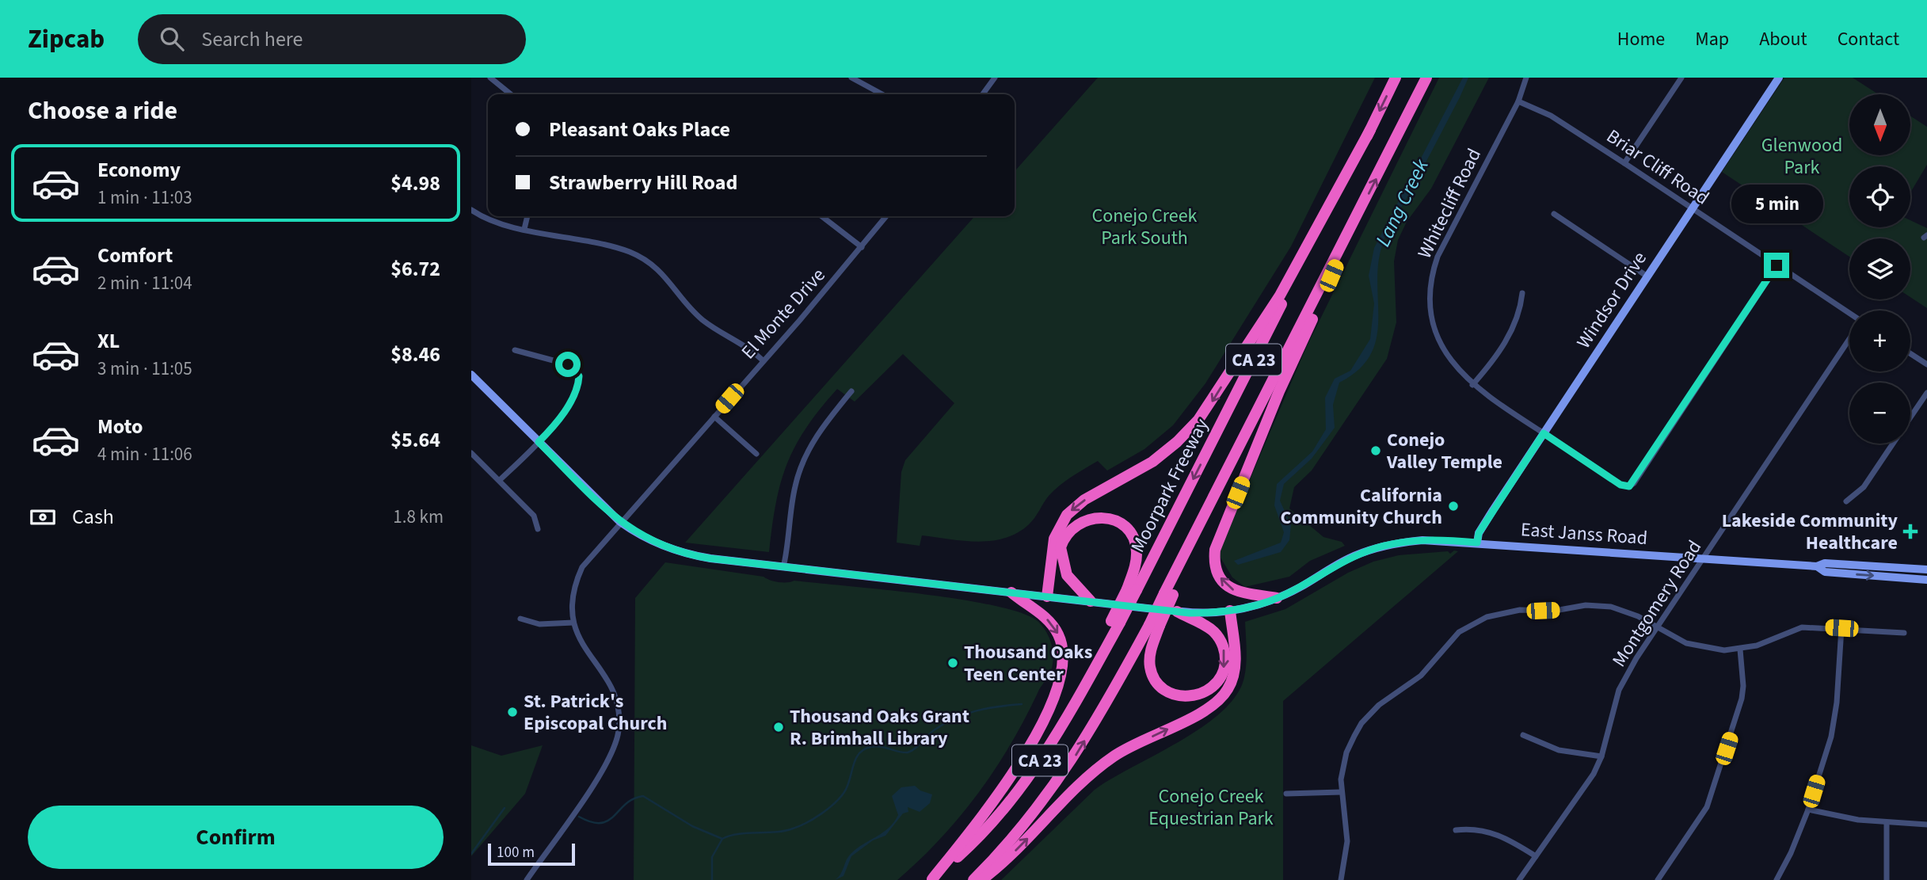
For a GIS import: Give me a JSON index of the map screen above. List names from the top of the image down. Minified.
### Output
{"streets":{"highway":["CA 23","Moorpark Freeway"],"main road":["Windsor Drive","East Janss Road"],"street":["Briar Cliff Road","Whitecliff Road","El Monte Drive","Montgomery Road"]},"crossings":[["Briar Cliff Road","Whitecliff Road"],["Briar Cliff Road","Windsor Drive"],["Whitecliff Road","Windsor Drive"],["Windsor Drive","East Janss Road"],["El Monte Drive","East Janss Road"],["East Janss Road","Montgomery Road"]],"water":["Lang Creek"],"parks":["Glenwood Park","Conejo Creek Park South","Conejo Creek Equestrian Park"],"places":{"other":["Conejo Valley Temple","California Community Church","Thousand Oaks Teen Center","St. Patrick's Episcopal Church","Thousand Oaks Grant R. Brimhall Library"],"health":["Lakeside Community Healthcare"]},"scale_bar":"100 m","north":"bottom","page":{"header":"Zipcab","search":"Search here","nav":["Home","Map","About","Contact"],"heading":"Choose a ride","map_buttons":["+","−"],"banner":["Pleasant Oaks Place","Strawberry Hill Road"],"list":[{"name":"Economy","note":"1 min · 11:03","value":"$4.98"},{"name":"Comfort","note":"2 min · 11:04","value":"$6.72"},{"name":"XL","note":"3 min · 11:05","value":"$8.46"},{"name":"Moto","note":"4 min · 11:06","value":"$5.64"}],"bubble":"5 min","pay":["Cash","1.8 km"],"buttons":"Confirm","scale":"100 m"}}
